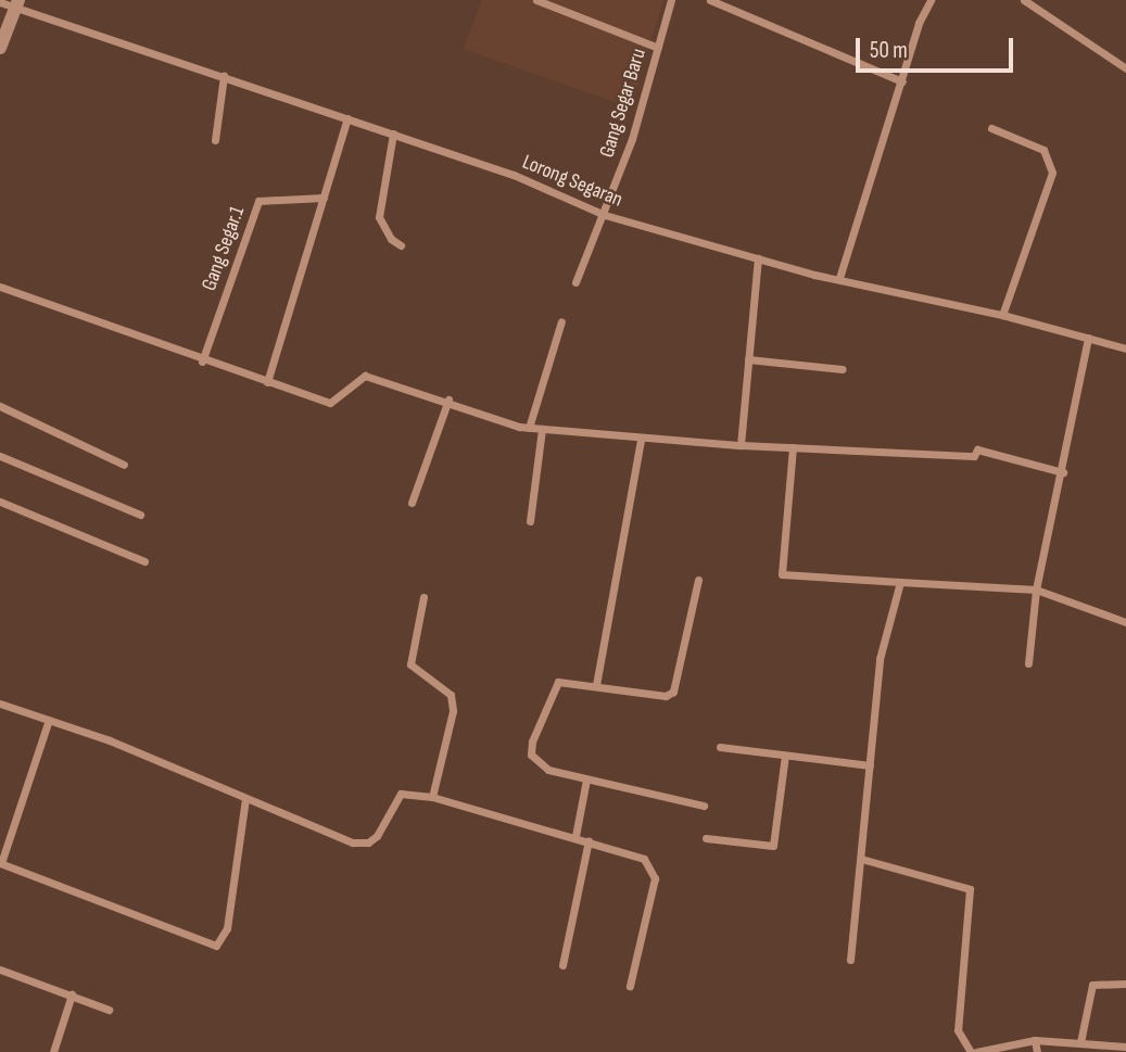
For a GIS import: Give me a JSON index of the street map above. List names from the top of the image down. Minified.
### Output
{"streets":{"street":["Gang Segar Baru","Lorong Segaran","Gang Segar.1"]},"crossings":[["Gang Segar Baru","Lorong Segaran"]],"scale_bar":"50 m"}
